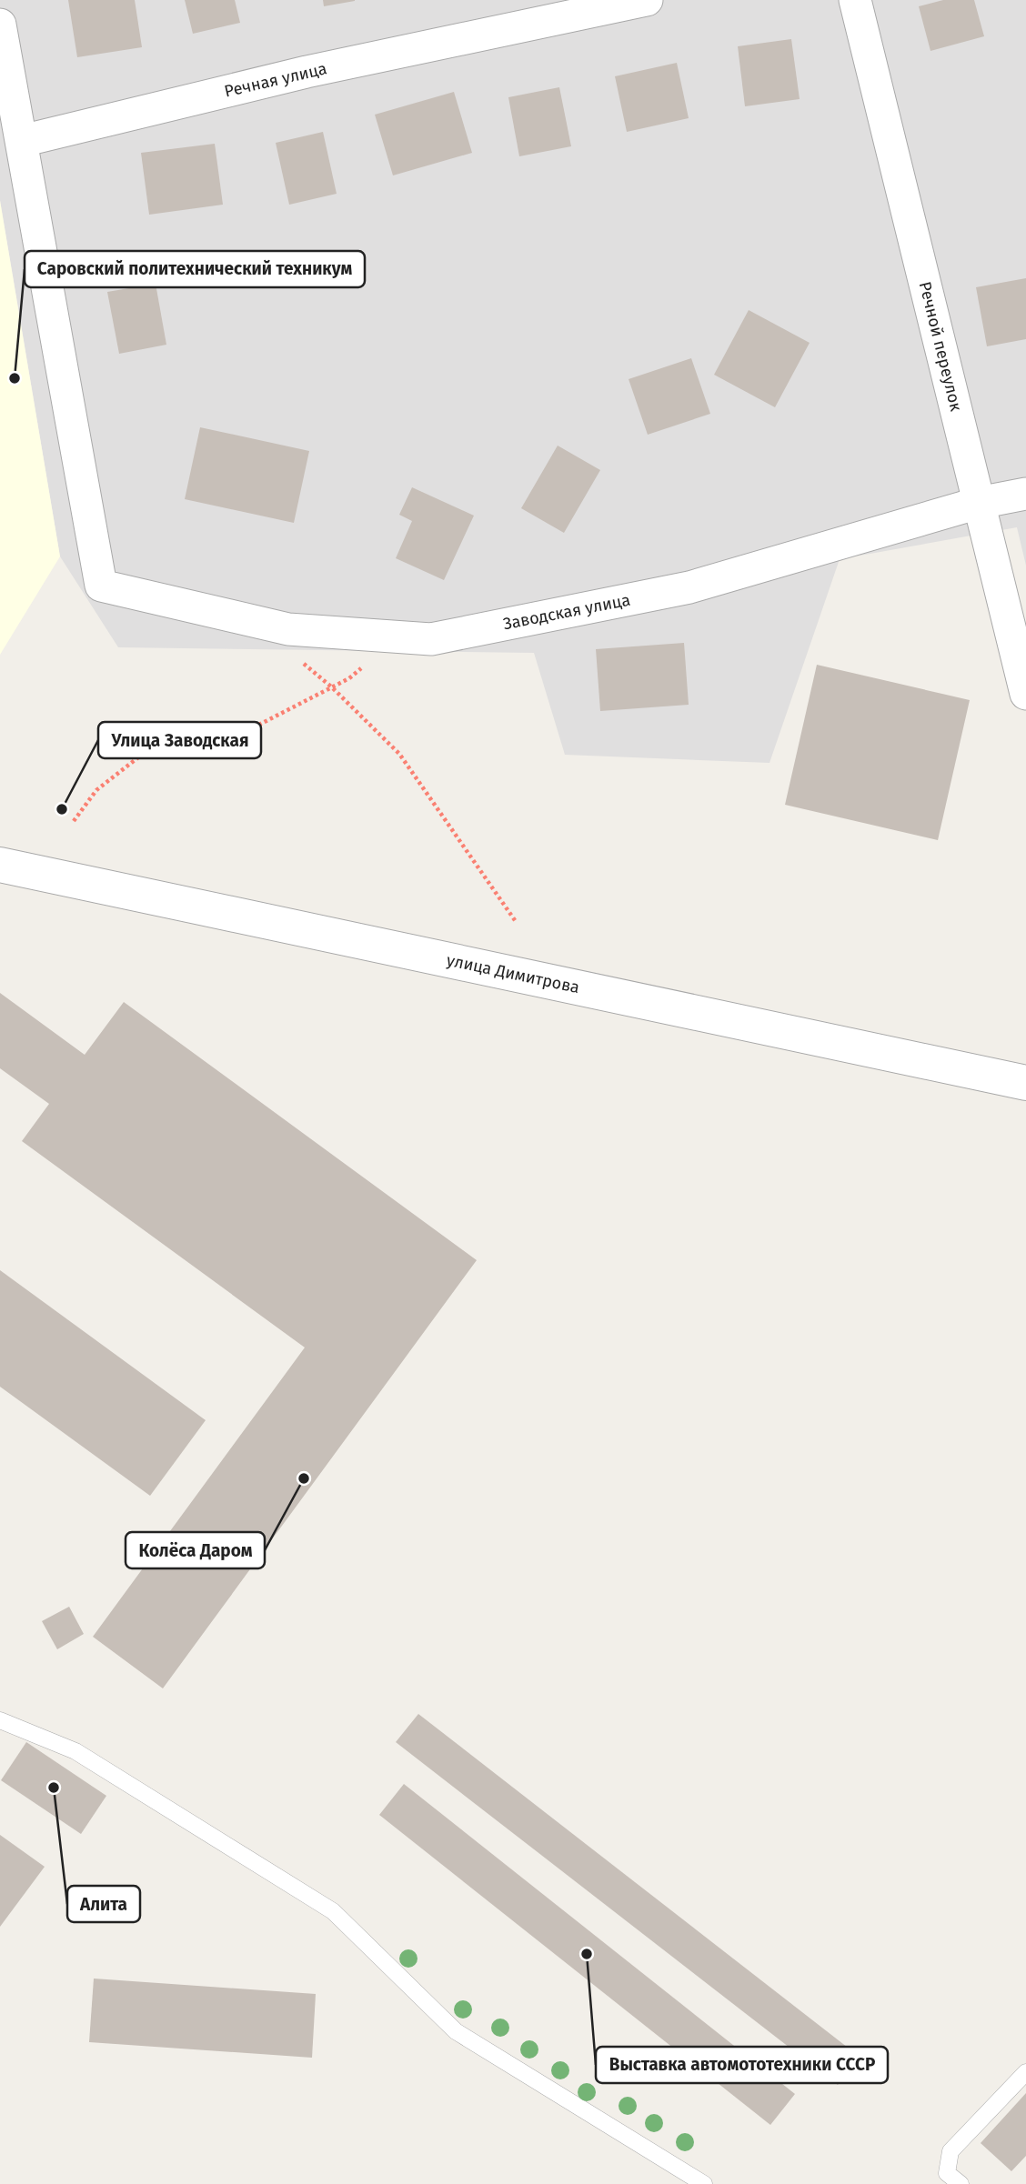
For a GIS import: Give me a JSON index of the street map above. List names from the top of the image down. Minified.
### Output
{"streets":{"street":["Речная улица","Речной переулок","Заводская улица","улица Димитрова"]},"crossings":[["Речная улица","Заводская улица"],["Речной переулок","Заводская улица"]],"places":["Саровский политехнический техникум","Улица Заводская","Колёса Даром","Алита","Выставка автомототехники СССР"]}
